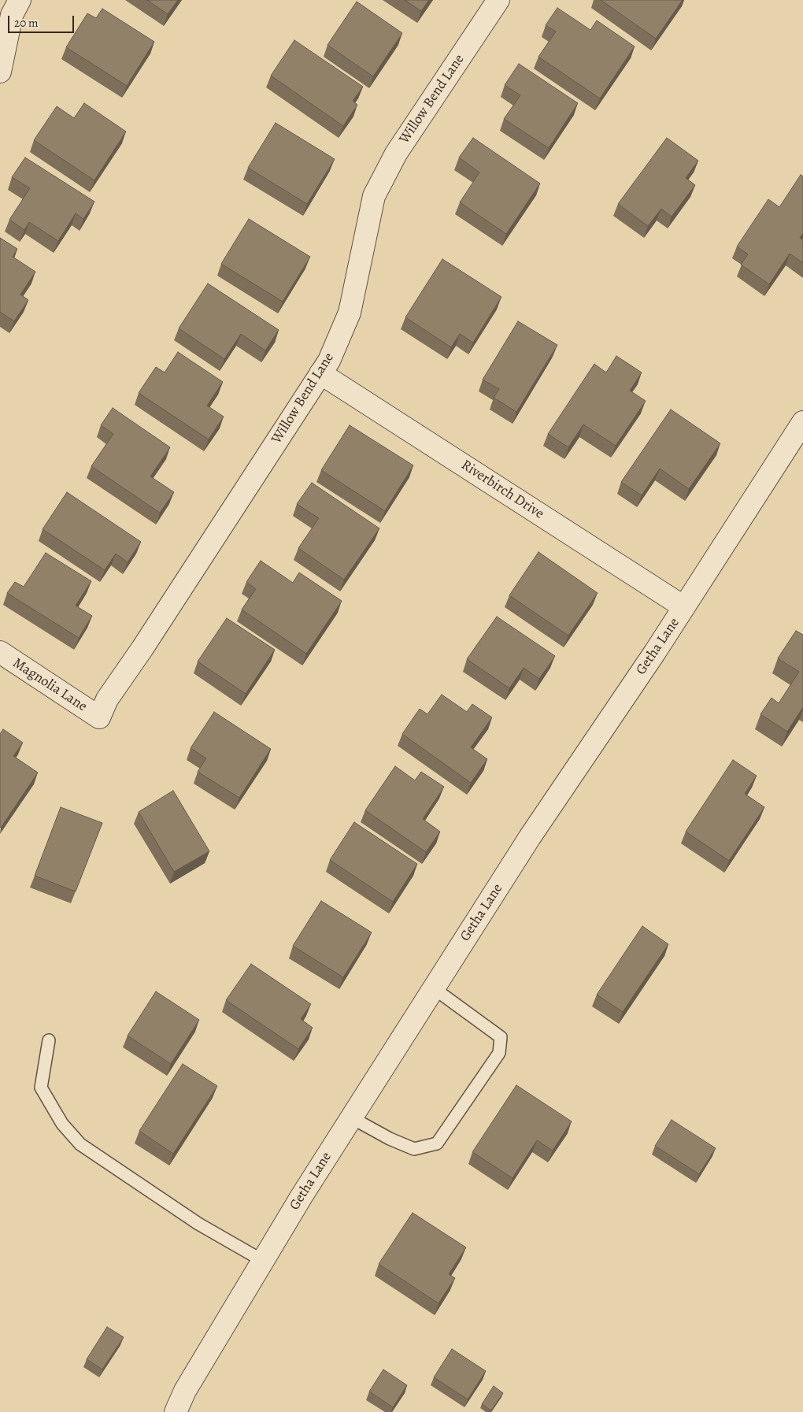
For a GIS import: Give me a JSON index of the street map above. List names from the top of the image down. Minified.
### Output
{"streets":{"street":["Willow Bend Lane","Riverbirch Drive","Getha Lane","Magnolia Lane"]},"crossings":[["Willow Bend Lane","Riverbirch Drive"],["Willow Bend Lane","Magnolia Lane"],["Riverbirch Drive","Getha Lane"]],"scale_bar":"20 m"}
